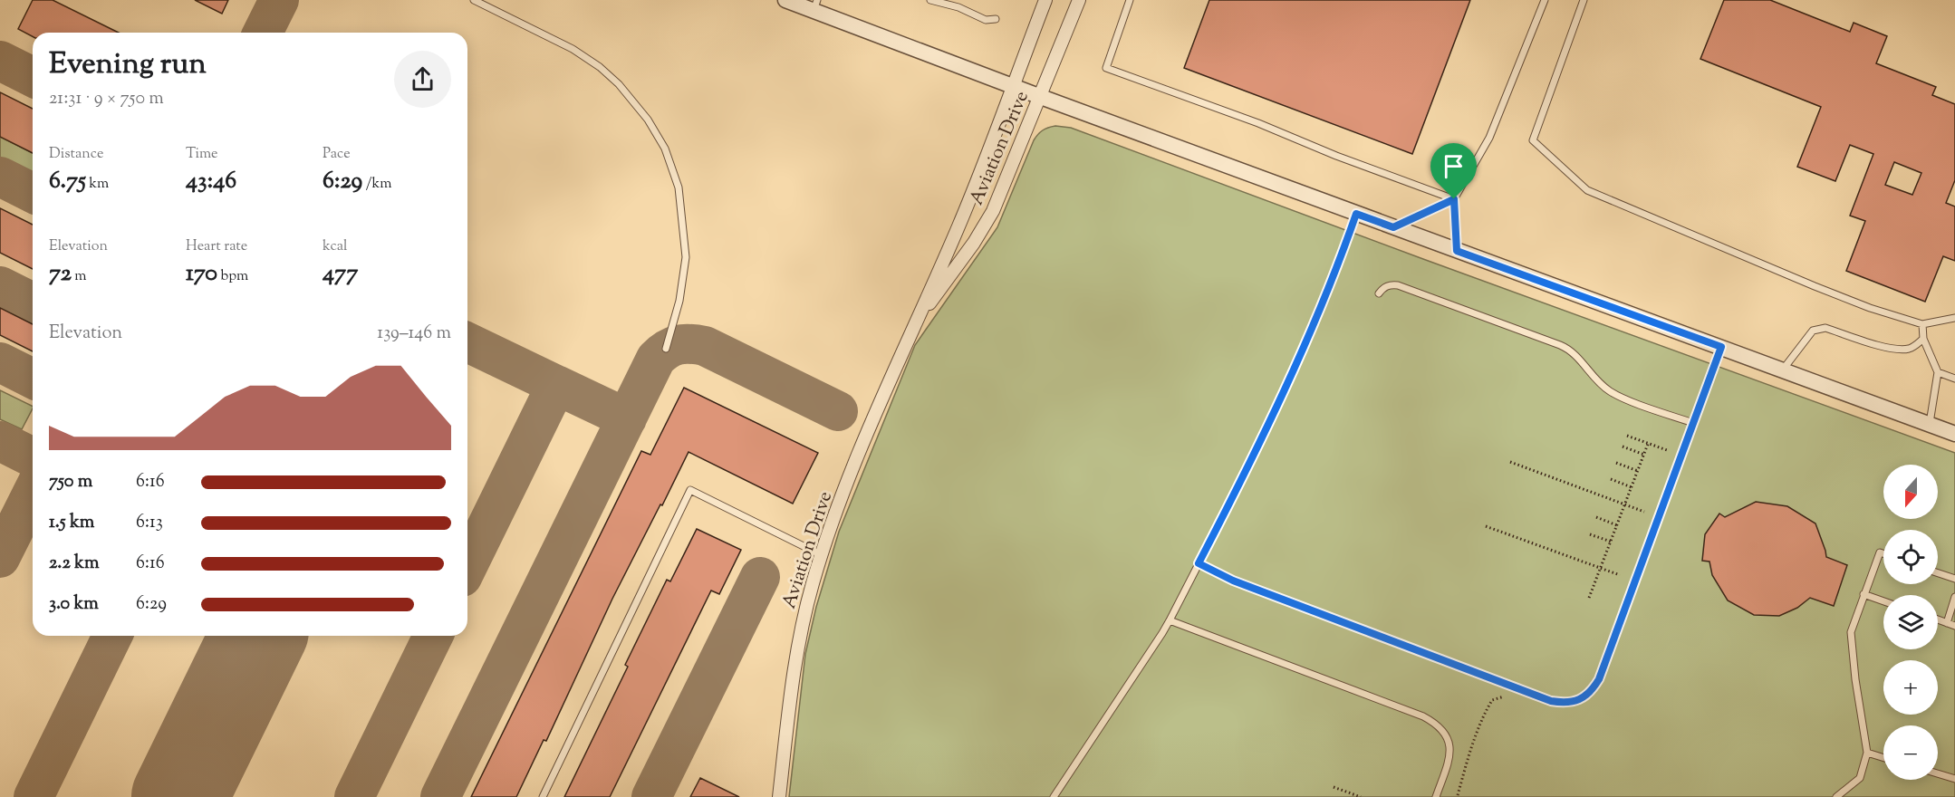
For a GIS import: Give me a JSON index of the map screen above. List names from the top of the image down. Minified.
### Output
{"streets":{"street":["Aviation Drive"]},"north":"bottom","page":{"heading":["Evening run","21:31 · 9 × 750 m"],"stats":[["Distance","6.75 km"],["Time","43:46"],["Pace","6:29 /km"],["Elevation","72 m"],["Heart rate","170 bpm"],["kcal","477"]],"chart":["Elevation","139–146 m"],"list":[{"name":"750 m","note":"6:16"},{"name":"1.5 km","note":"6:13"},{"name":"2.2 km","note":"6:16"},{"name":"3.0 km","note":"6:29"}],"map_buttons":["+","−"]}}
